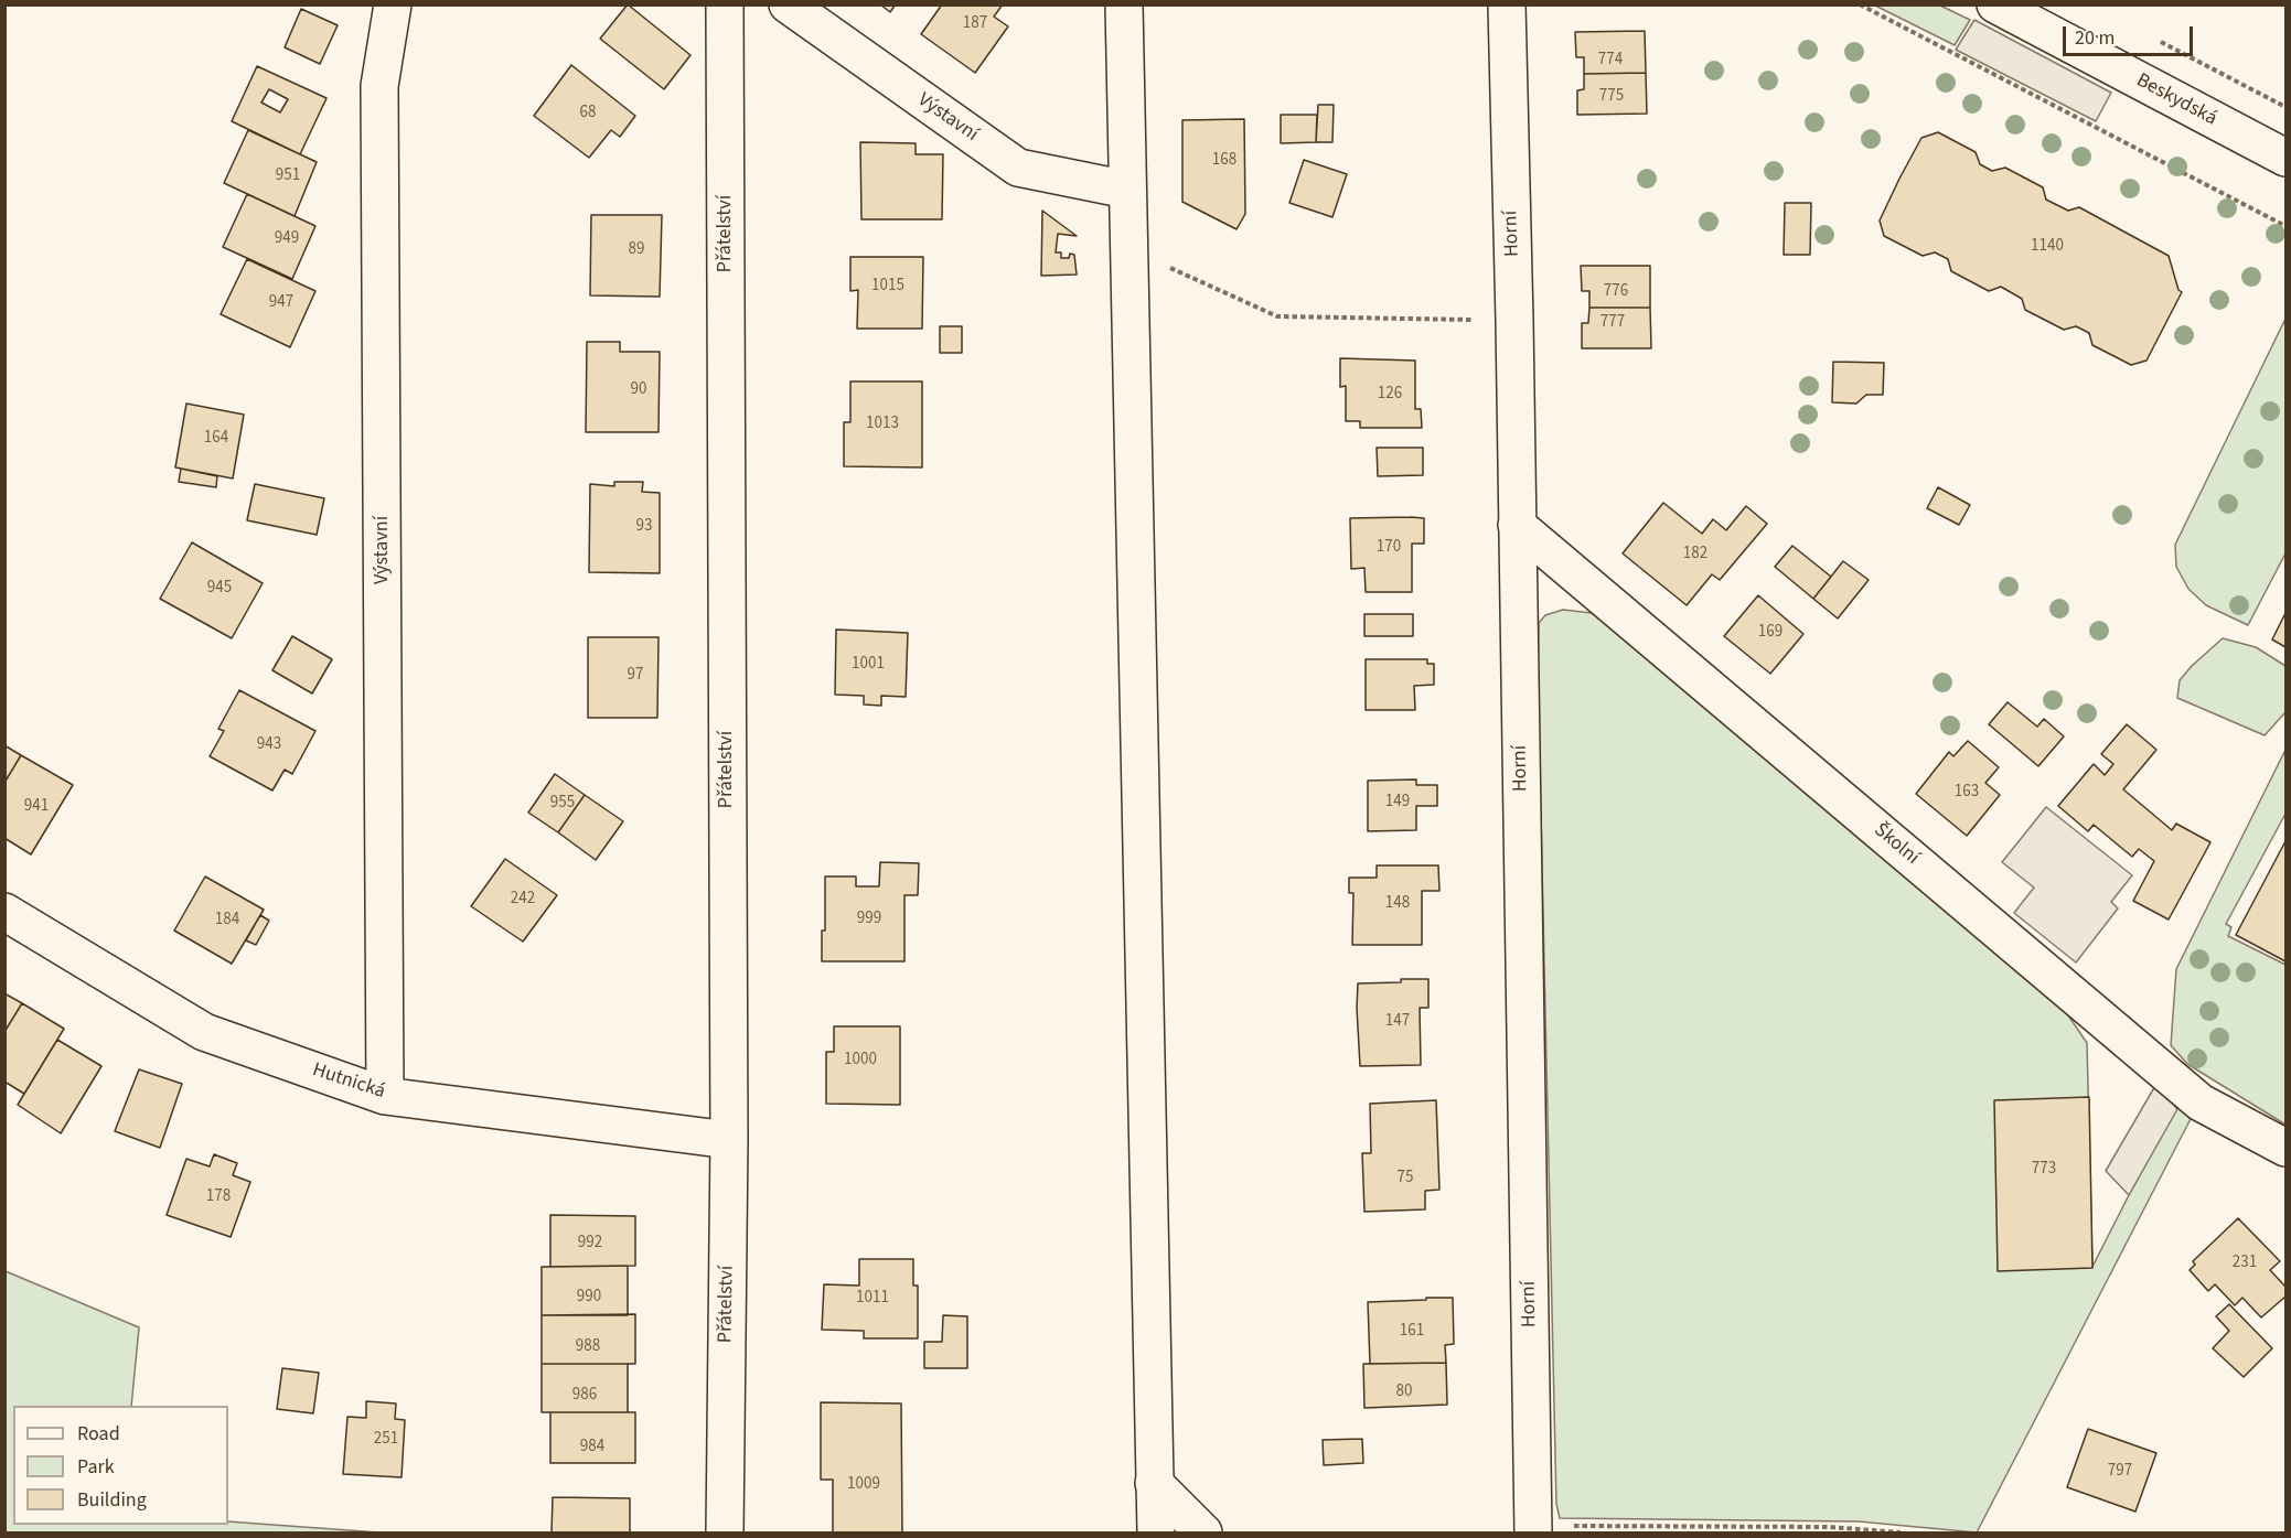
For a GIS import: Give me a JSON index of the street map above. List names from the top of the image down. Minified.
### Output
{"streets":{"street":["Beskydská","Výstavní","Přátelství","Horní","Školní","Hutnická"]},"crossings":[["Výstavní","Hutnická"],["Přátelství","Hutnická"],["Horní","Školní"]],"house_numbers":["187","774","775","68","168","951","949","1140","89","1015","776","947","777","90","126","1013","164","93","170","182","945","169","1001","97","943","163","149","955","941","242","148","999","184","147","1000","773","75","178","992","231","990","1011","161","988","80","986","251","984","797","1009"],"legend":["Road","Park","Building"],"scale_bar":"20 m"}
